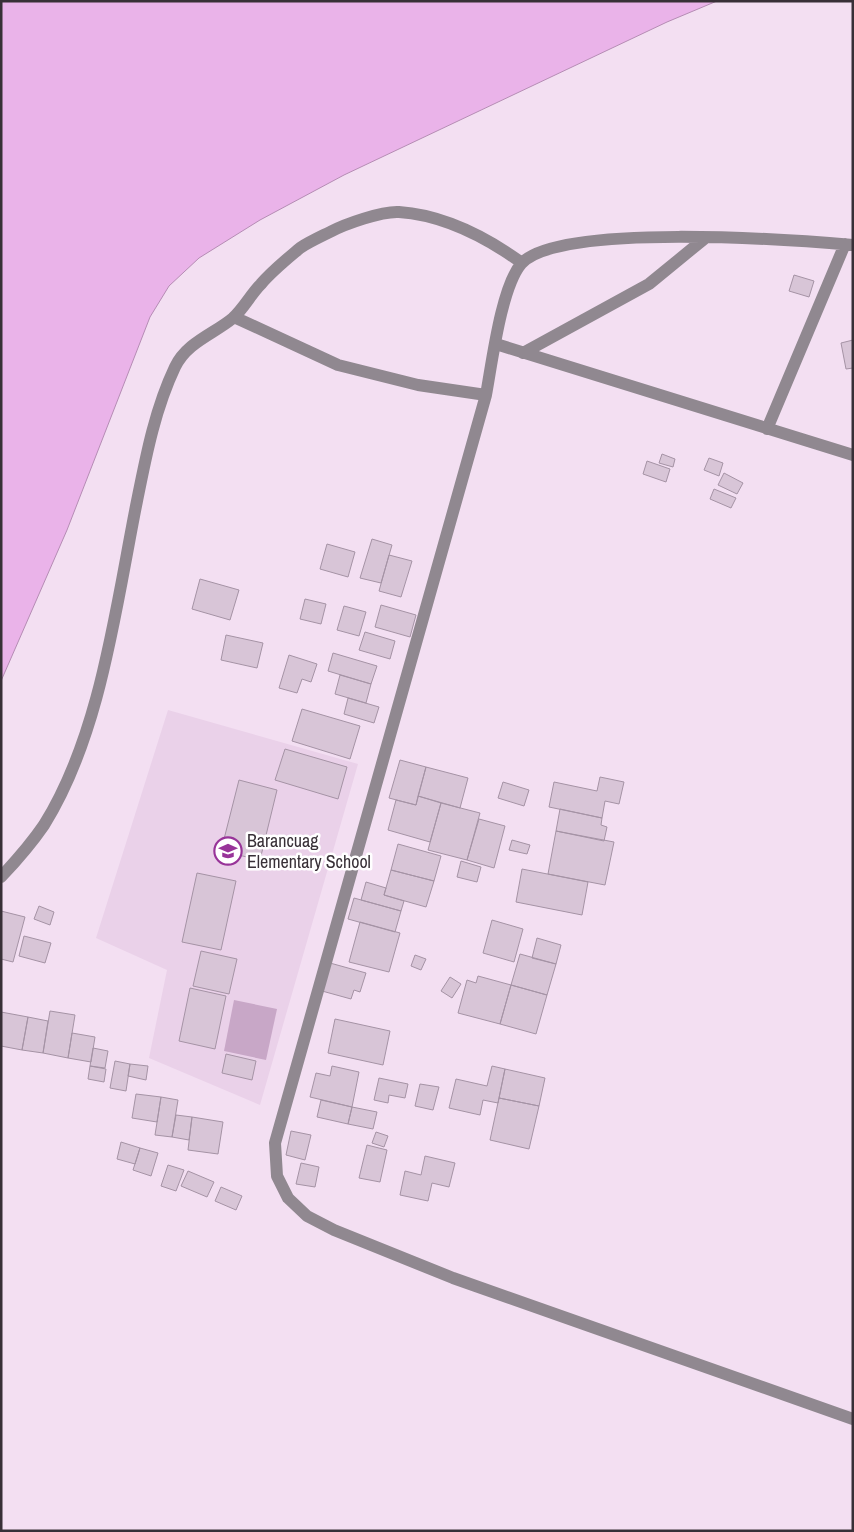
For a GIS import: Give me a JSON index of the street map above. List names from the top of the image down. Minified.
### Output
{"places":{"school or university":["Barancuag Elementary School"]}}
